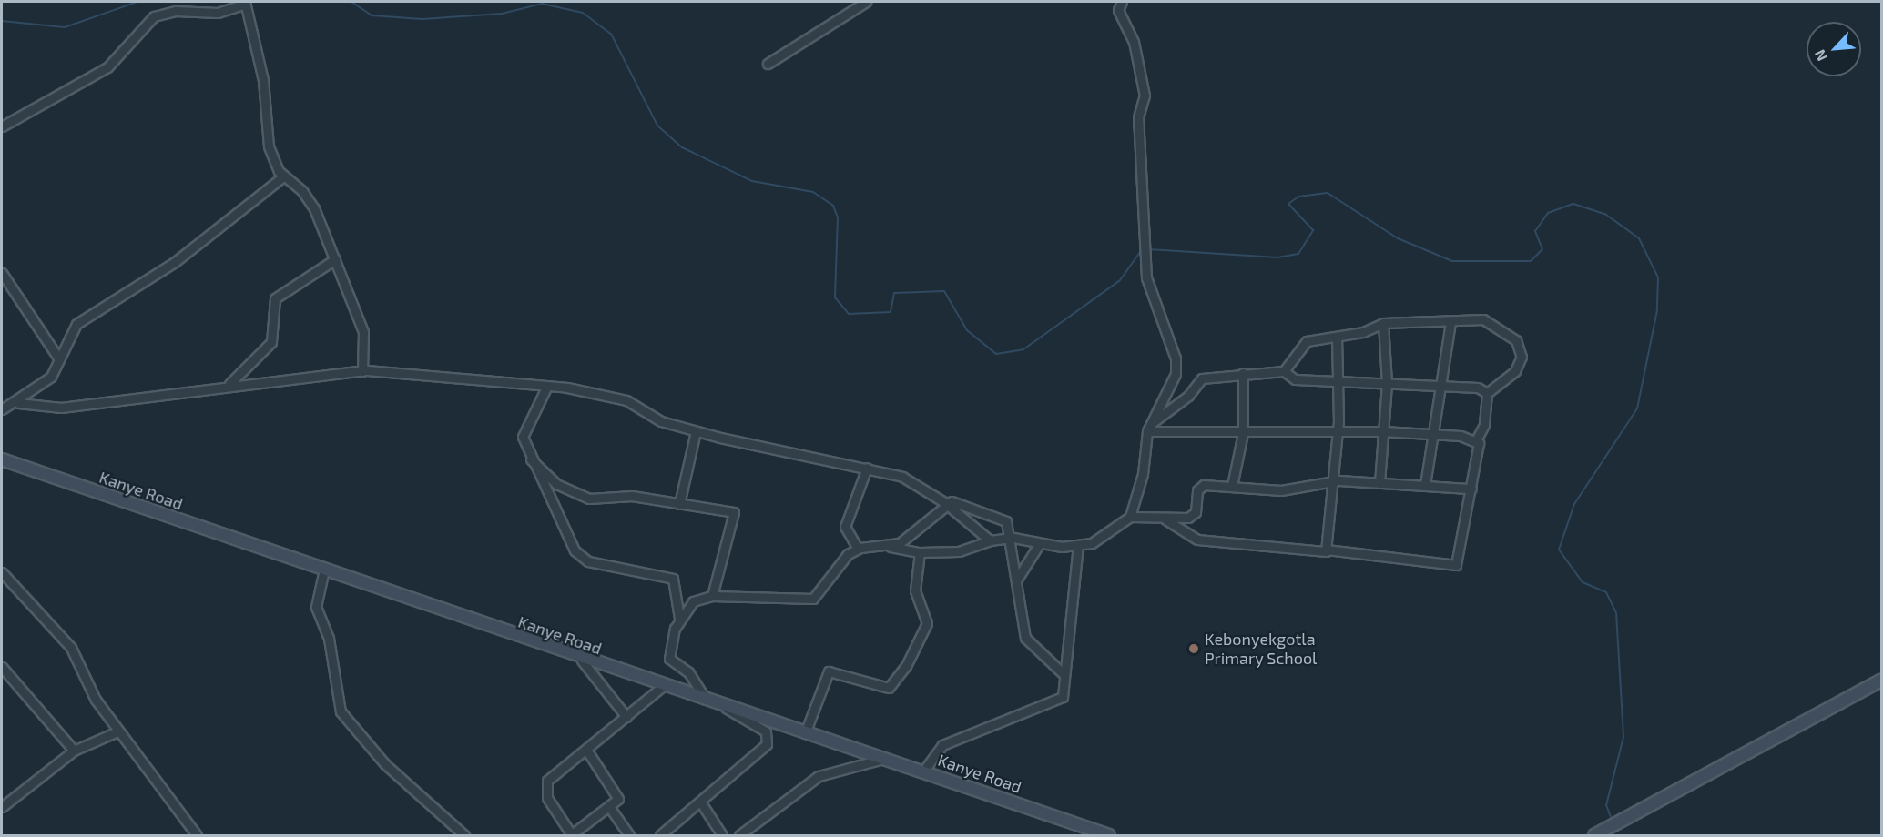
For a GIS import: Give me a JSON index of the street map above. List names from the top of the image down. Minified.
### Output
{"streets":{"main road":["Kanye Road"]},"places":["Kebonyekgotla Primary School"],"north":"bottom left"}
